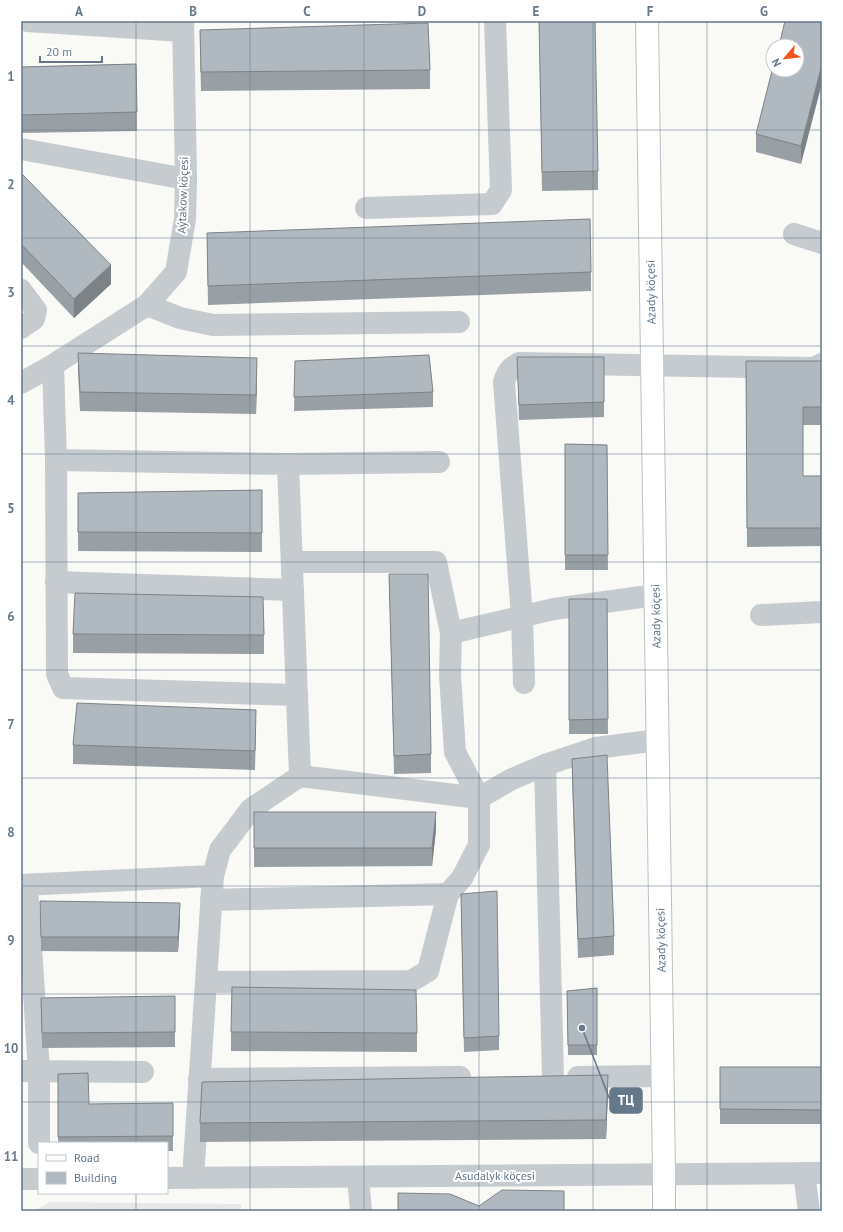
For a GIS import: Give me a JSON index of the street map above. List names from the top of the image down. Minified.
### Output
{"streets":{"main road":["Azady köçesi"],"street":["Aýtakow köçesi","Asudalyk köçesi"]},"crossings":[["Azady köçesi","Asudalyk köçesi"]],"places":["ТЦ"],"legend":["Road","Building"],"scale_bar":"20 m","north":"bottom left","grid":{"columns":["A","B","C","D","E","F","G"],"rows":["1","2","3","4","5","6","7","8","9","10","11"]}}
